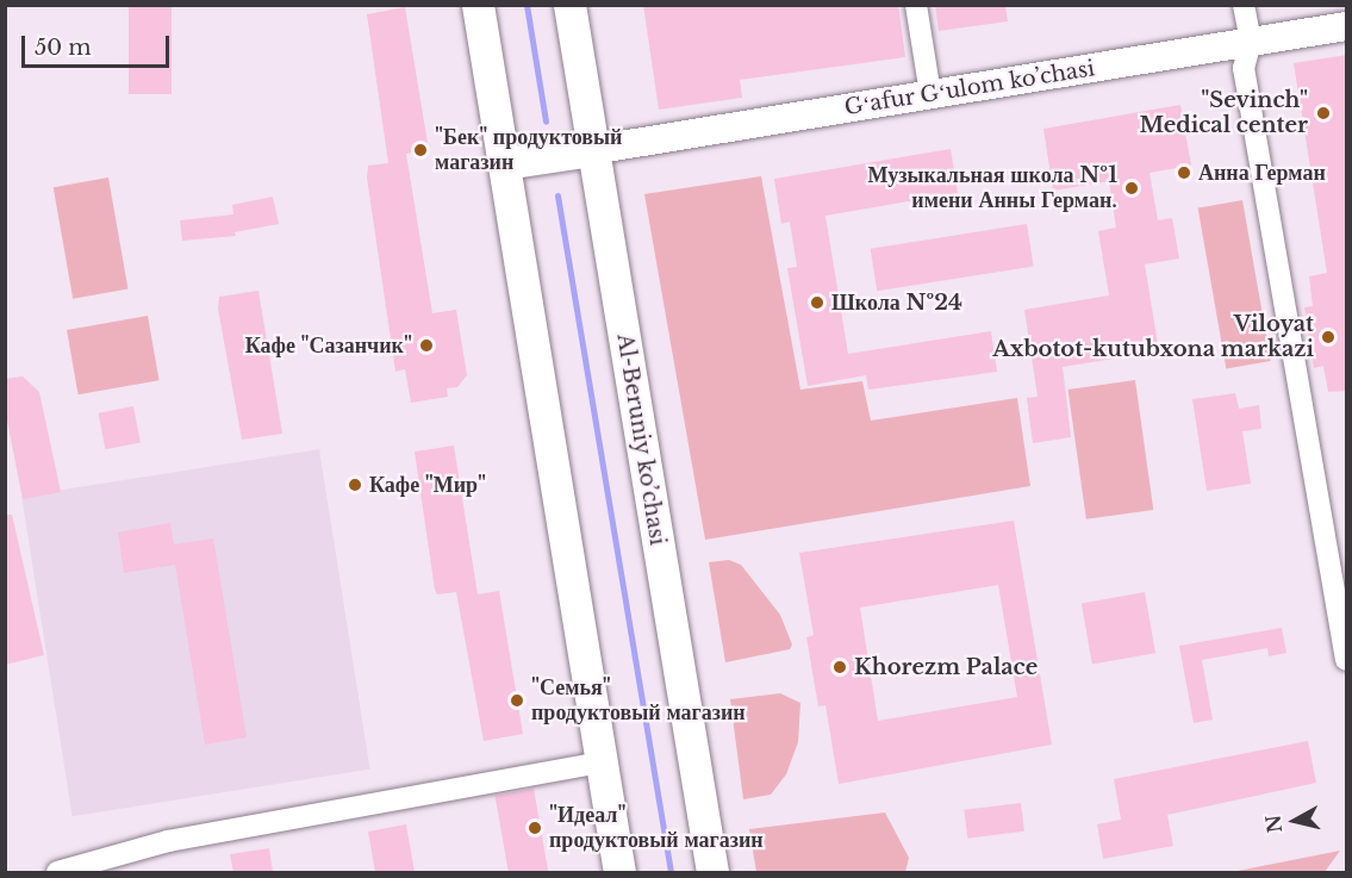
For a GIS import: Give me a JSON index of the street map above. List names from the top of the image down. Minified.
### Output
{"streets":{"main road":["Al-Beruniy ko’chasi"],"street":["Gʻafur Gʻulom ko’chasi"]},"crossings":[["Gʻafur Gʻulom ko’chasi","Al-Beruniy ko’chasi"]],"places":["\"Sevinch\" Medical center","\"Бек\" продуктовый магазин","Анна Герман","Музыкальная школа №1 имени Анны Герман.","Школа №24","Viloyat Axbotot-kutubxona markazi","Кафе \"Сазанчик\"","Кафе \"Мир\"","Khorezm Palace","\"Семья\" продуктовый магазин","\"Идеал\" продуктовый магазин"],"scale_bar":"50 m","north":"left"}
